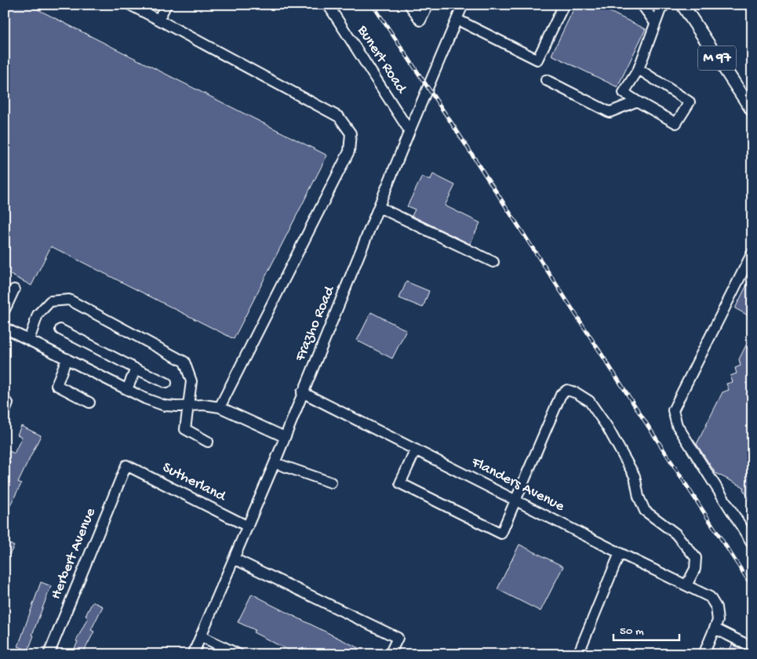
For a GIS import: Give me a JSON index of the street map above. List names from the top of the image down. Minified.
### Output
{"streets":{"main road":["M 97"],"street":["Bunert Road","Frazho Road","Sutherland","Flanders Avenue","Herbert Avenue"]},"crossings":[["Bunert Road","Frazho Road"],["Frazho Road","Sutherland"],["Frazho Road","Flanders Avenue"],["Sutherland","Herbert Avenue"]],"scale_bar":"50 m"}
